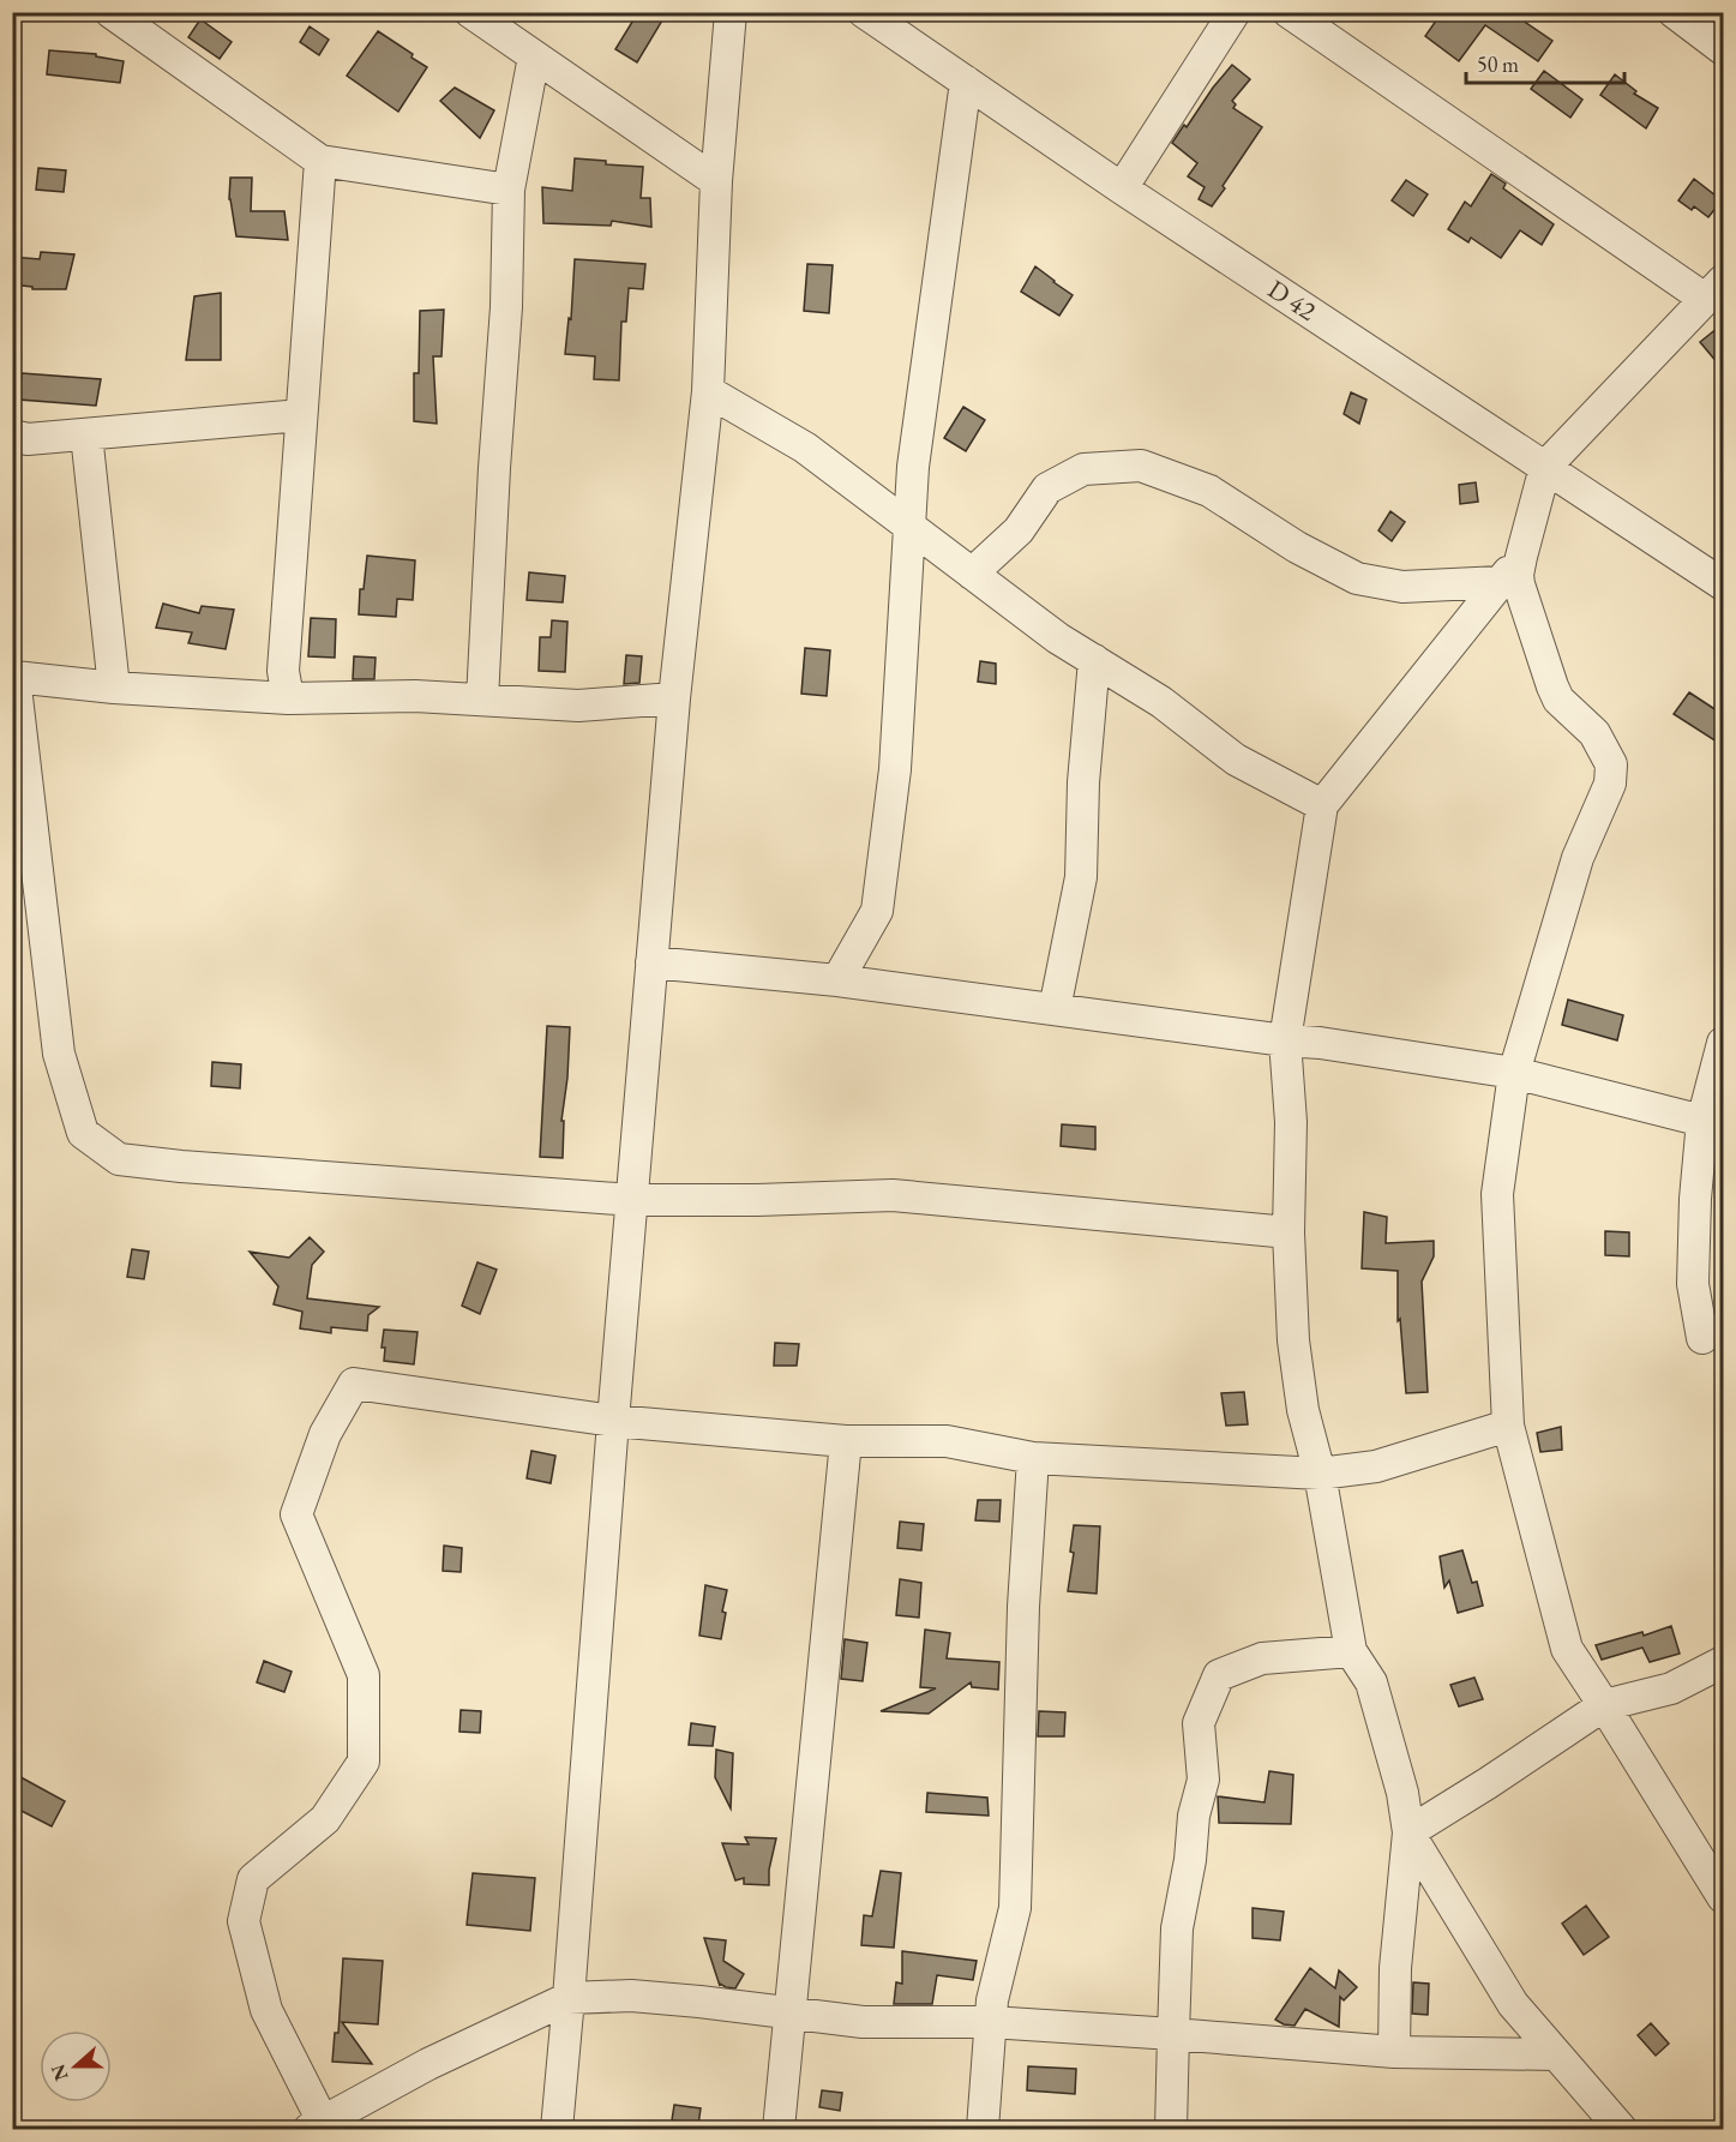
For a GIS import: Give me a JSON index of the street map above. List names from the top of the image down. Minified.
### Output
{"streets":{"street":["D 42"]},"scale_bar":"50 m","north":"left"}
